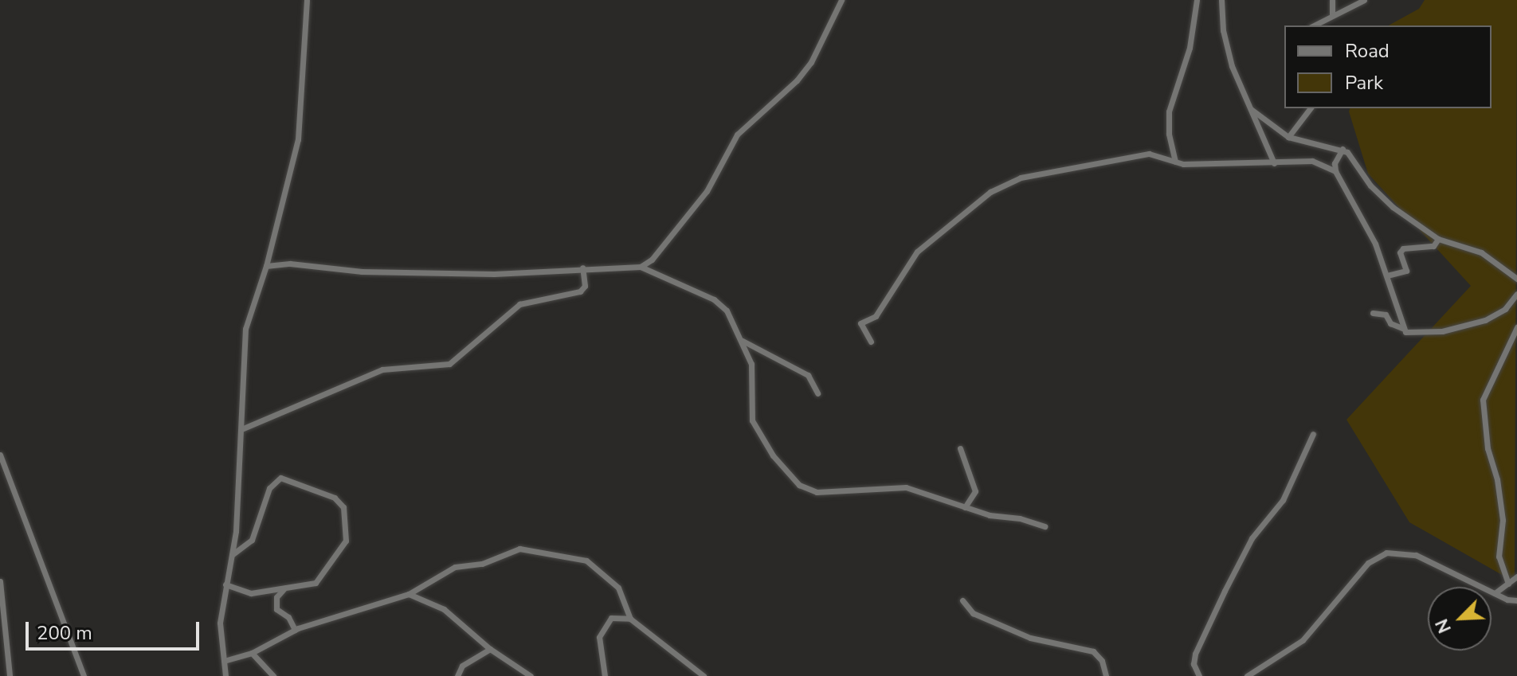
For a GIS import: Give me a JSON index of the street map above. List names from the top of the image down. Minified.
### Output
{"legend":["Road","Park"],"scale_bar":"200 m","north":"bottom left"}
